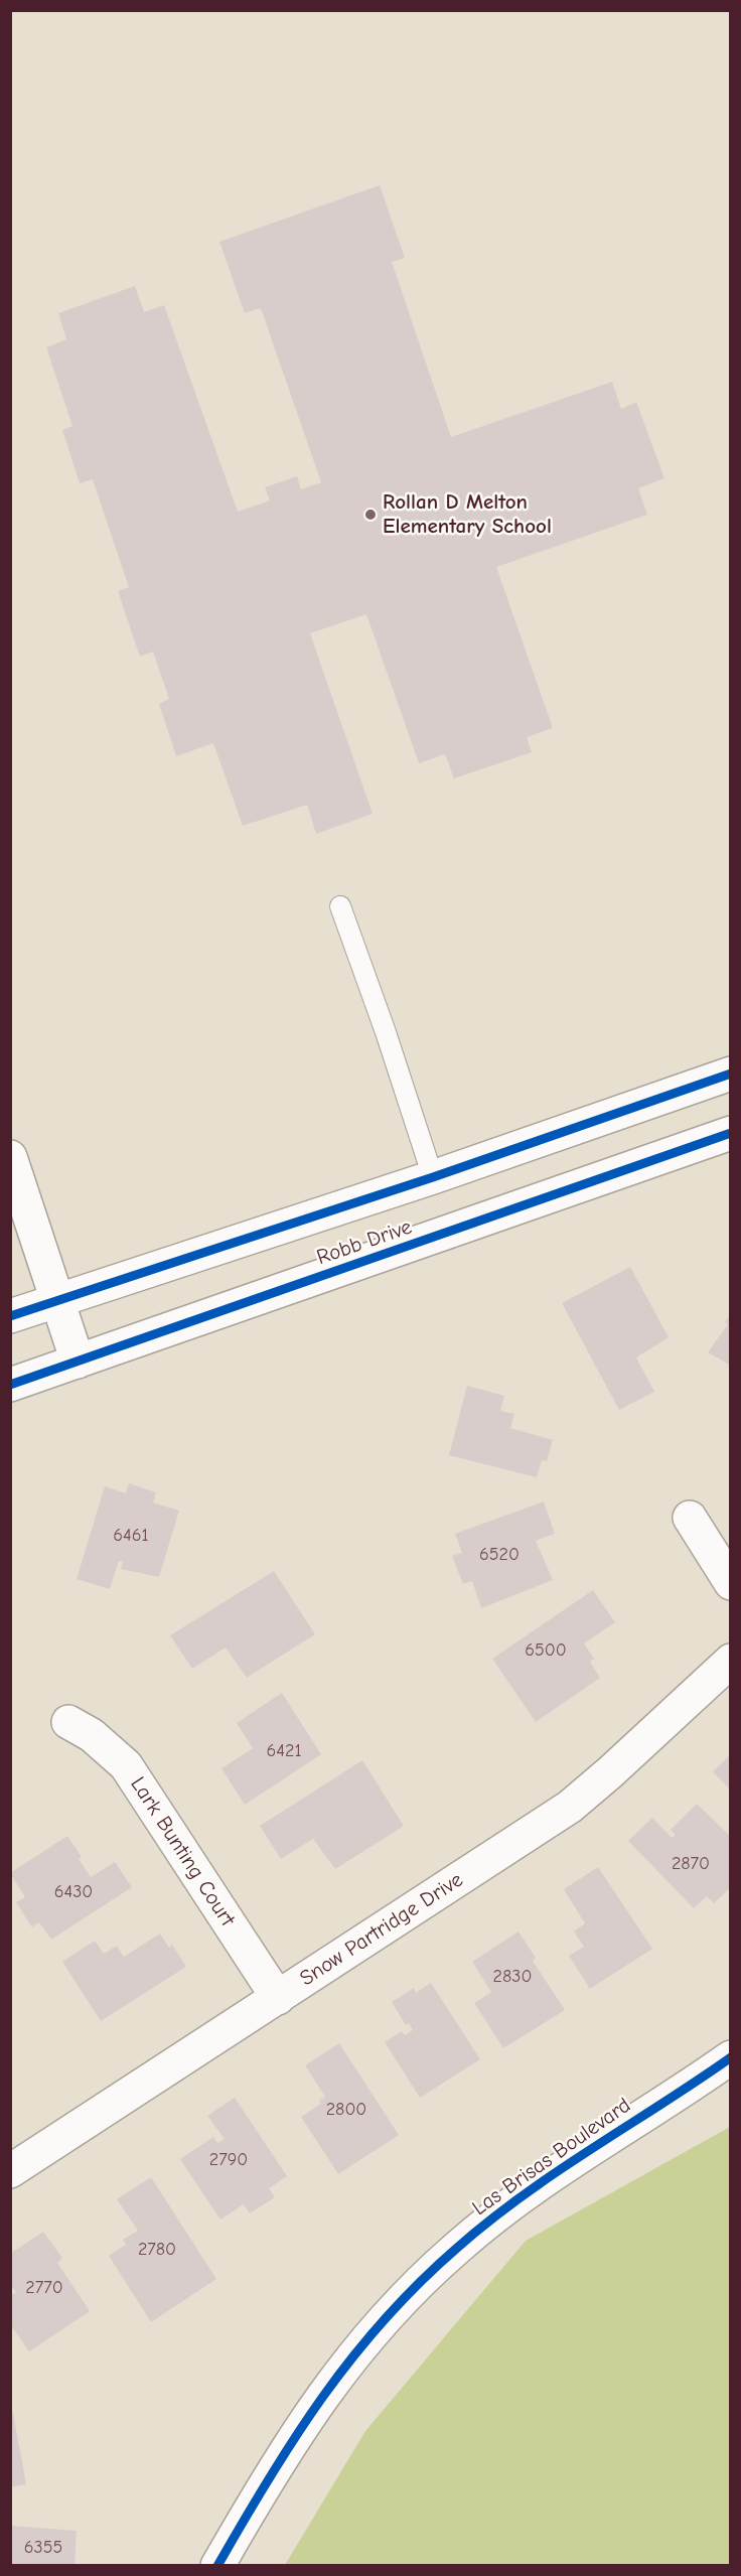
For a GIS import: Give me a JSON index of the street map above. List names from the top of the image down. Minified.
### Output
{"streets":{"street":["Robb Drive","Lark Bunting Court","Snow Partridge Drive","Las Brisas Boulevard"]},"crossings":[["Lark Bunting Court","Snow Partridge Drive"]],"places":["Rollan D Melton Elementary School"],"house_numbers":["6461","6520","6500","6421","2870","6430","2830","2800","2790","2780","2770","6355"]}
